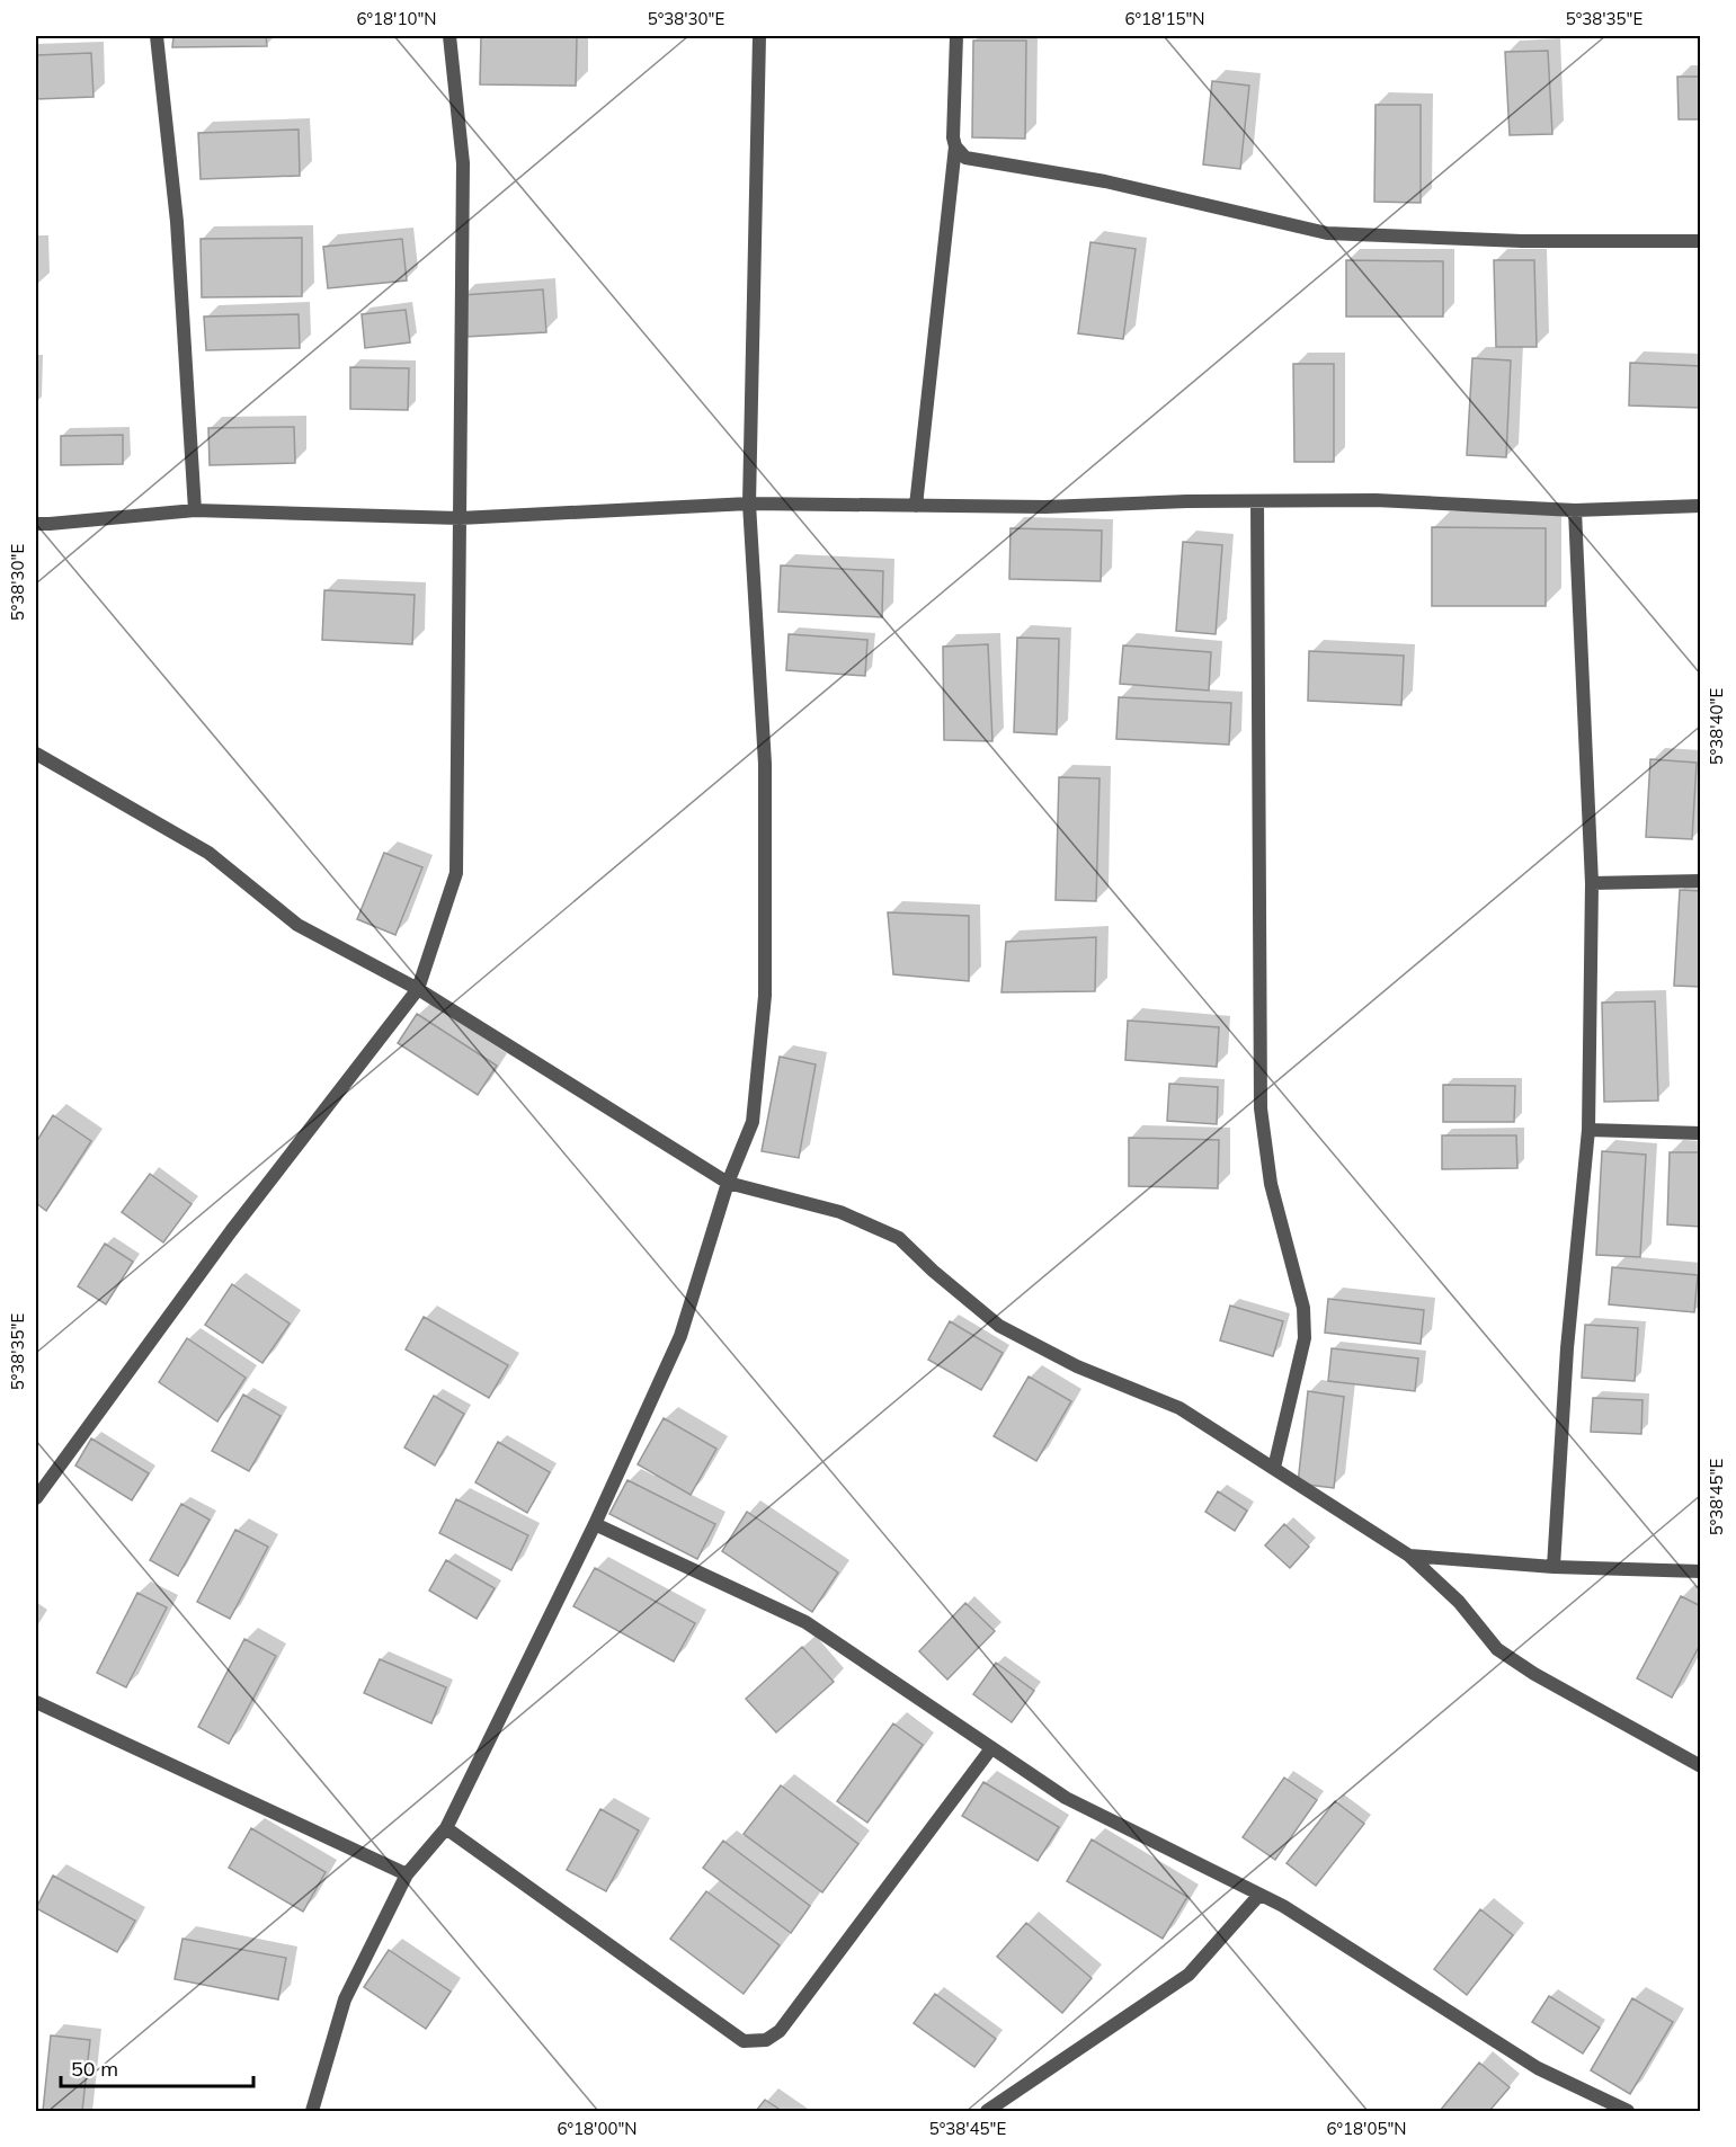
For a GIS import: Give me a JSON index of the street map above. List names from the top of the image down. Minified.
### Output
{"scale_bar":"50 m","coordinates":["6°18'10\"N","5°38'30\"E","6°18'15\"N","5°38'35\"E","5°38'40\"E","5°38'45\"E","6°18'00\"N","6°18'05\"N"]}
